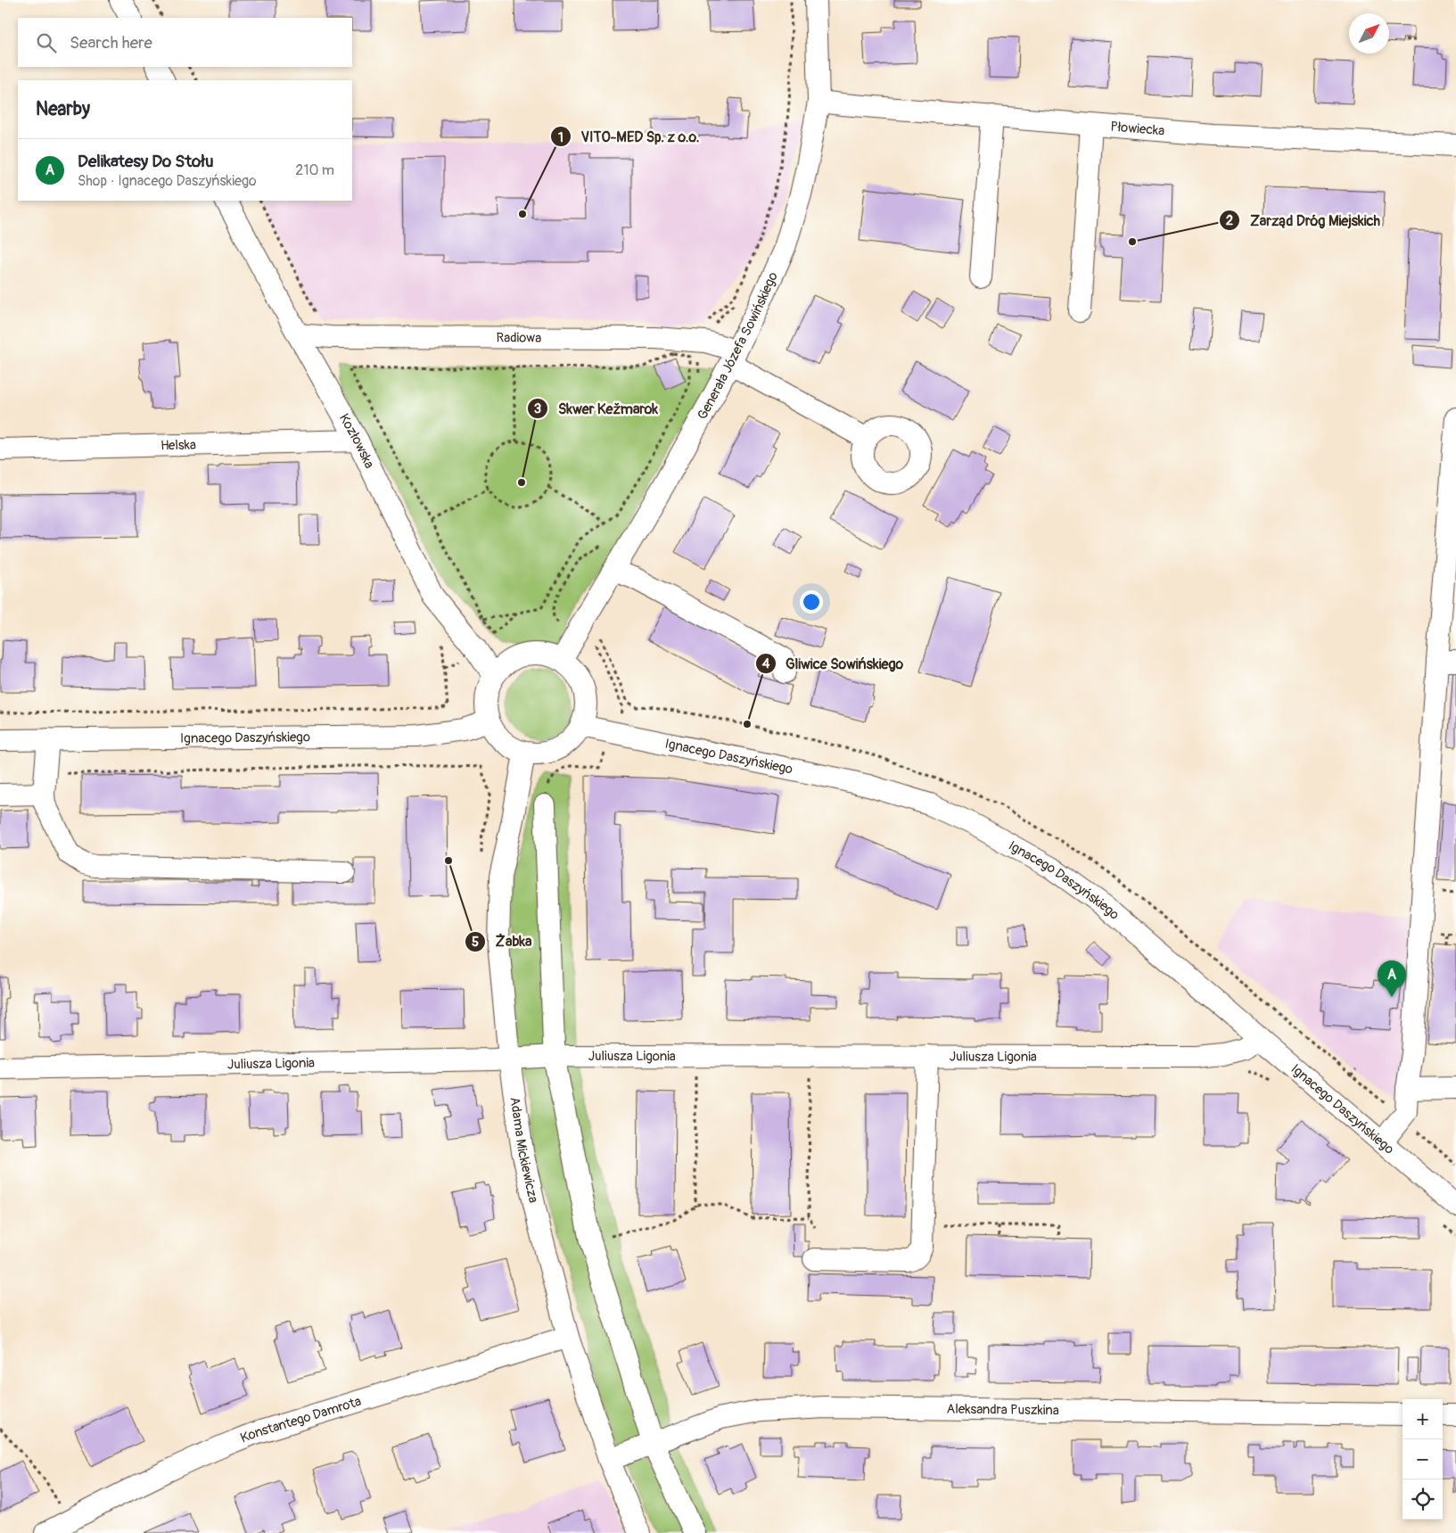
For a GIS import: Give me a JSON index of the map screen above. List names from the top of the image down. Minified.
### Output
{"streets":{"street":["Płowiecka","Radiowa","Generała Józefa Sowińskiego","Kozłowska","Helska","Ignacego Daszyńskiego","Juliusza Ligonia","Adama Mickiewicza","Aleksandra Puszkina","Konstantego Damrota"]},"crossings":[["Płowiecka","Generała Józefa Sowińskiego"],["Radiowa","Generała Józefa Sowińskiego"],["Radiowa","Kozłowska"],["Generała Józefa Sowińskiego","Kozłowska"],["Generała Józefa Sowińskiego","Ignacego Daszyńskiego"],["Generała Józefa Sowińskiego","Adama Mickiewicza"],["Kozłowska","Helska"],["Kozłowska","Ignacego Daszyńskiego"],["Kozłowska","Adama Mickiewicza"],["Ignacego Daszyńskiego","Juliusza Ligonia"],["Ignacego Daszyńskiego","Adama Mickiewicza"],["Juliusza Ligonia","Adama Mickiewicza"],["Adama Mickiewicza","Aleksandra Puszkina"],["Adama Mickiewicza","Konstantego Damrota"]],"places":["VITO-MED Sp. z o.o.","Zarząd Dróg Miejskich","Skwer Kežmarok","Gliwice Sowińskiego","Żabka"],"north":"top right","page":{"search":"Search here","heading":"Nearby","list":[{"mark":"A","name":"Delikatesy Do Stołu","note":"Shop · Ignacego Daszyńskiego","value":"210 m"}],"pins":"A","map_buttons":["+","−"]}}
